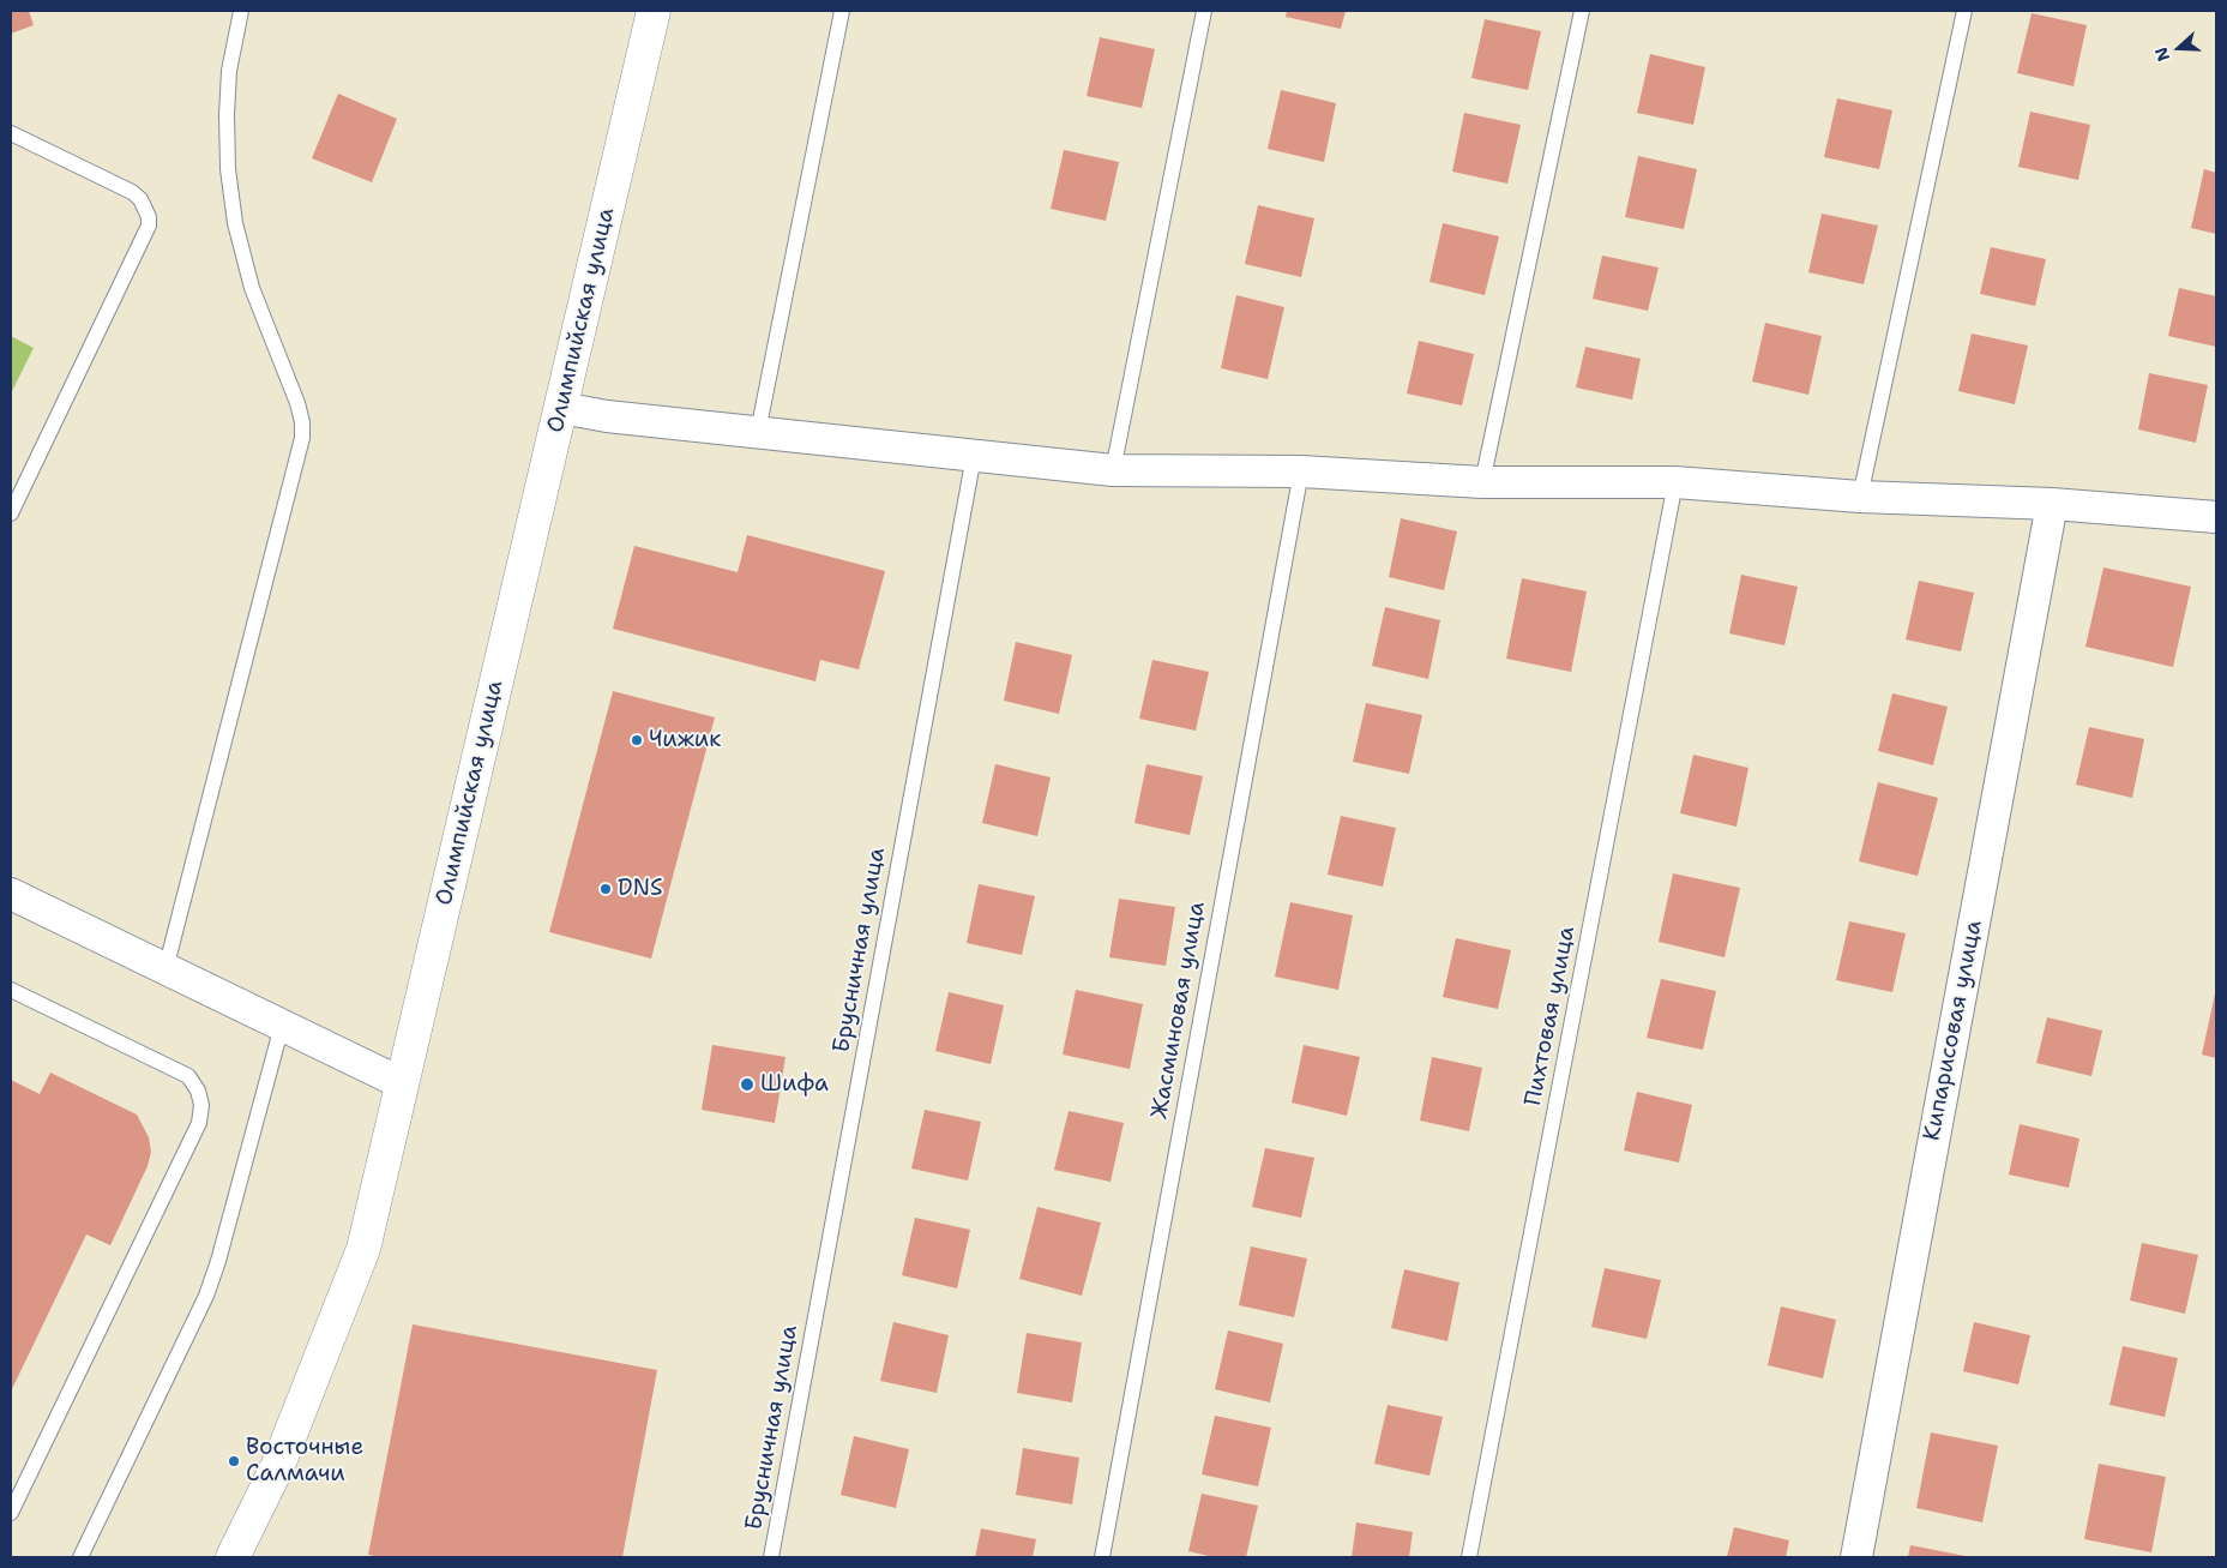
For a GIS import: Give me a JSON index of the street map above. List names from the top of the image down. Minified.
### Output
{"streets":{"street":["Олимпийская улица","Кипарисовая улица"],"lane":["Брусничная улица","Жасминовая улица","Пихтовая улица"]},"places":["Чижик","DNS","Шифа","Восточные Салмачи"],"north":"left"}
